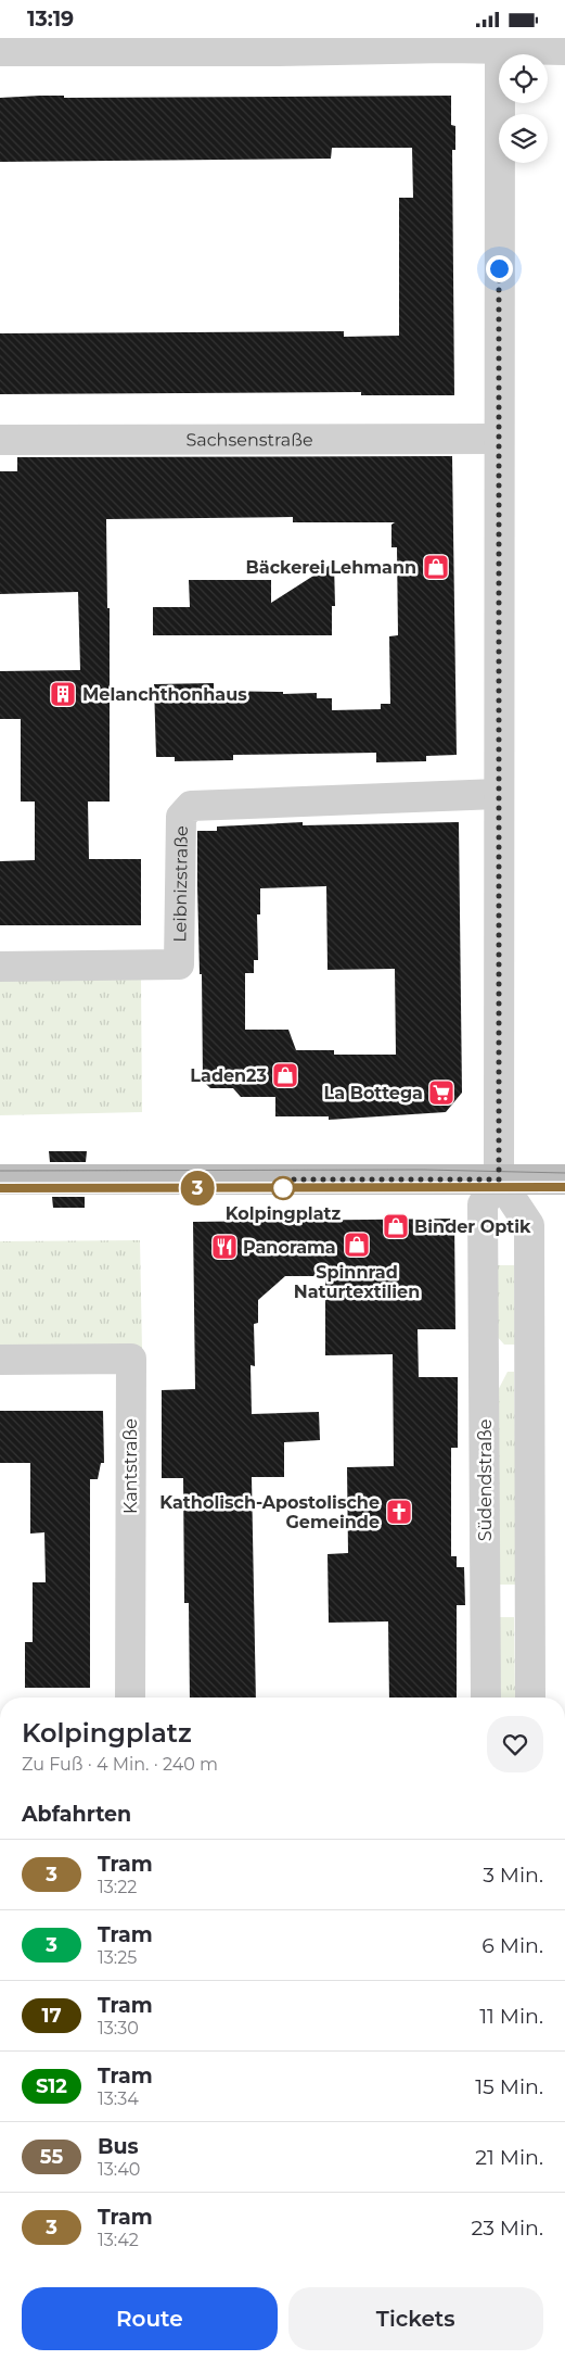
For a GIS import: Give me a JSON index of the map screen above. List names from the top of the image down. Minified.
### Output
{"streets":{"street":["Sachsenstraße","Leibnizstraße","Kantstraße","Südendstraße"]},"places":{"shop":["Bäckerei Lehmann","Laden23","Binder Optik","Spinnrad Naturtextilien"],"building":["Melanchthonhaus"],"supermarket":["La Bottega"],"other":["Kolpingplatz"],"restaurant":["Panorama"],"church":["Katholisch-Apostolische Gemeinde"]},"lines":["tram line 3"],"page":{"status":"13:19","on_map":"3","heading":[["Kolpingplatz","Zu Fuß · 4 Min. · 240 m"],"Abfahrten"],"list":[{"mark":"3","name":"Tram","note":"13:22","value":"3 Min."},{"mark":"3","name":"Tram","note":"13:25","value":"6 Min."},{"mark":"17","name":"Tram","note":"13:30","value":"11 Min."},{"mark":"S12","name":"Tram","note":"13:34","value":"15 Min."},{"mark":"55","name":"Bus","note":"13:40","value":"21 Min."},{"mark":"3","name":"Tram","note":"13:42","value":"23 Min."}],"buttons":["Route","Tickets"]}}
